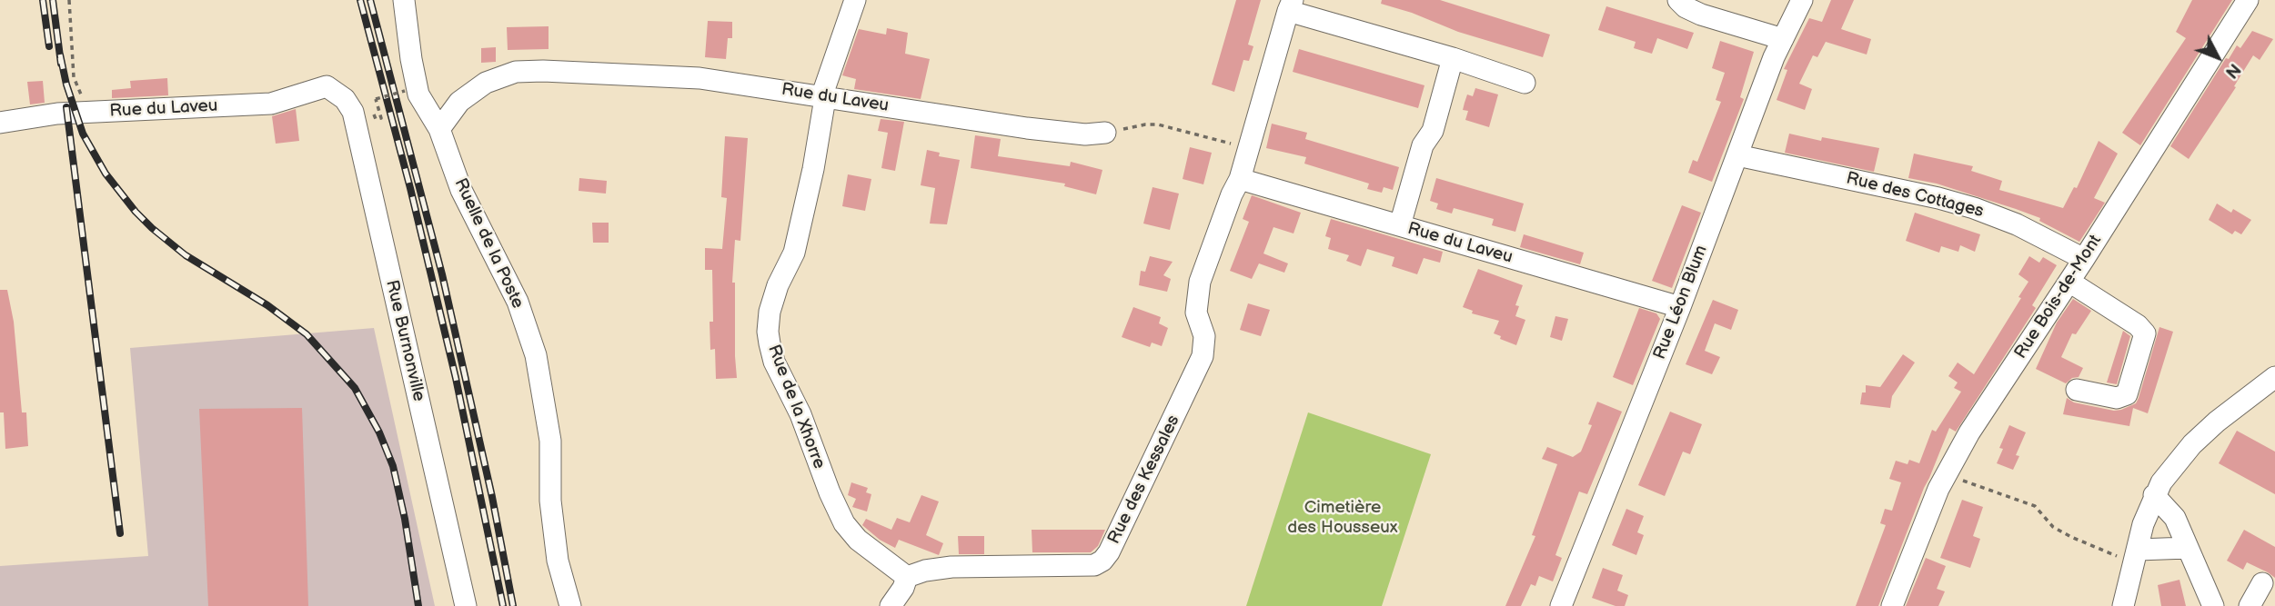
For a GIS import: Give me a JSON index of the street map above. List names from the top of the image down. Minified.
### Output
{"streets":{"street":["Rue du Laveu","Rue des Cottages","Ruelle de la Poste","Rue Bois-de-Mont","Rue Léon Blum","Rue Burnonville","Rue de la Xhorre","Rue des Kessales"]},"crossings":[["Rue du Laveu","Ruelle de la Poste"],["Rue du Laveu","Rue Léon Blum"],["Rue du Laveu","Rue Burnonville"],["Rue du Laveu","Rue de la Xhorre"],["Rue du Laveu","Rue des Kessales"],["Rue des Cottages","Rue Bois-de-Mont"],["Rue des Cottages","Rue Léon Blum"],["Rue de la Xhorre","Rue des Kessales"]],"parks":["Cimetière des Housseux"],"north":"bottom right"}
